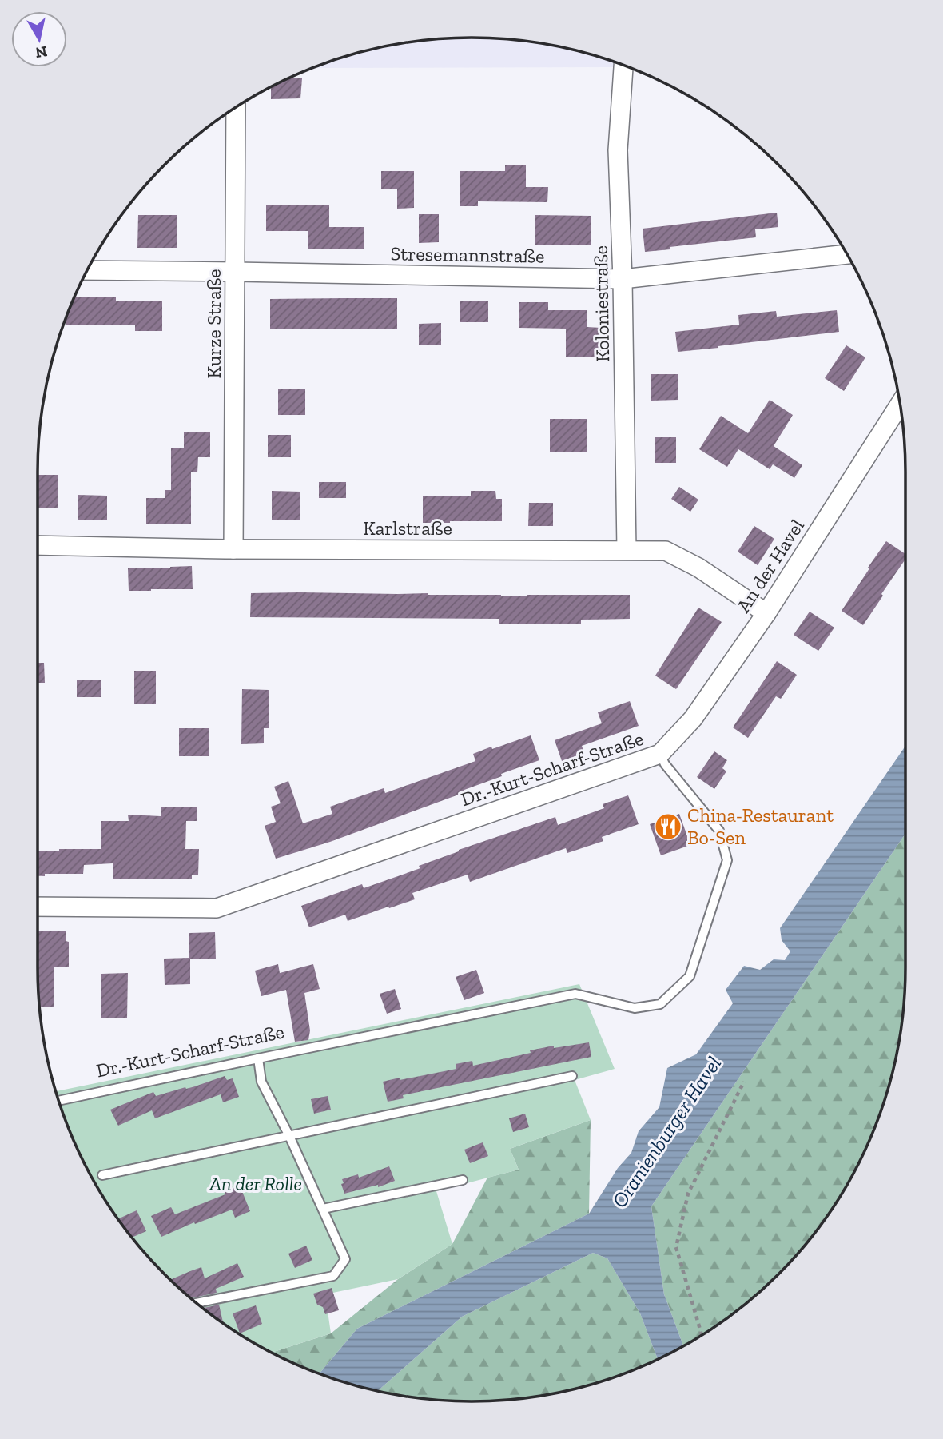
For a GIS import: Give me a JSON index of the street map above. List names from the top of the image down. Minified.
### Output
{"streets":{"street":["Stresemannstraße","Koloniestraße","Kurze Straße","Karlstraße","An der Havel","Dr.-Kurt-Scharf-Straße"]},"crossings":[["Stresemannstraße","Koloniestraße"],["Stresemannstraße","Kurze Straße"],["Koloniestraße","Karlstraße"],["Kurze Straße","Karlstraße"],["Karlstraße","An der Havel"],["An der Havel","Dr.-Kurt-Scharf-Straße"]],"water":["Oranienburger Havel"],"parks":["An der Rolle"],"places":{"restaurant":["China-Restaurant Bo-Sen"]},"north":"bottom"}
